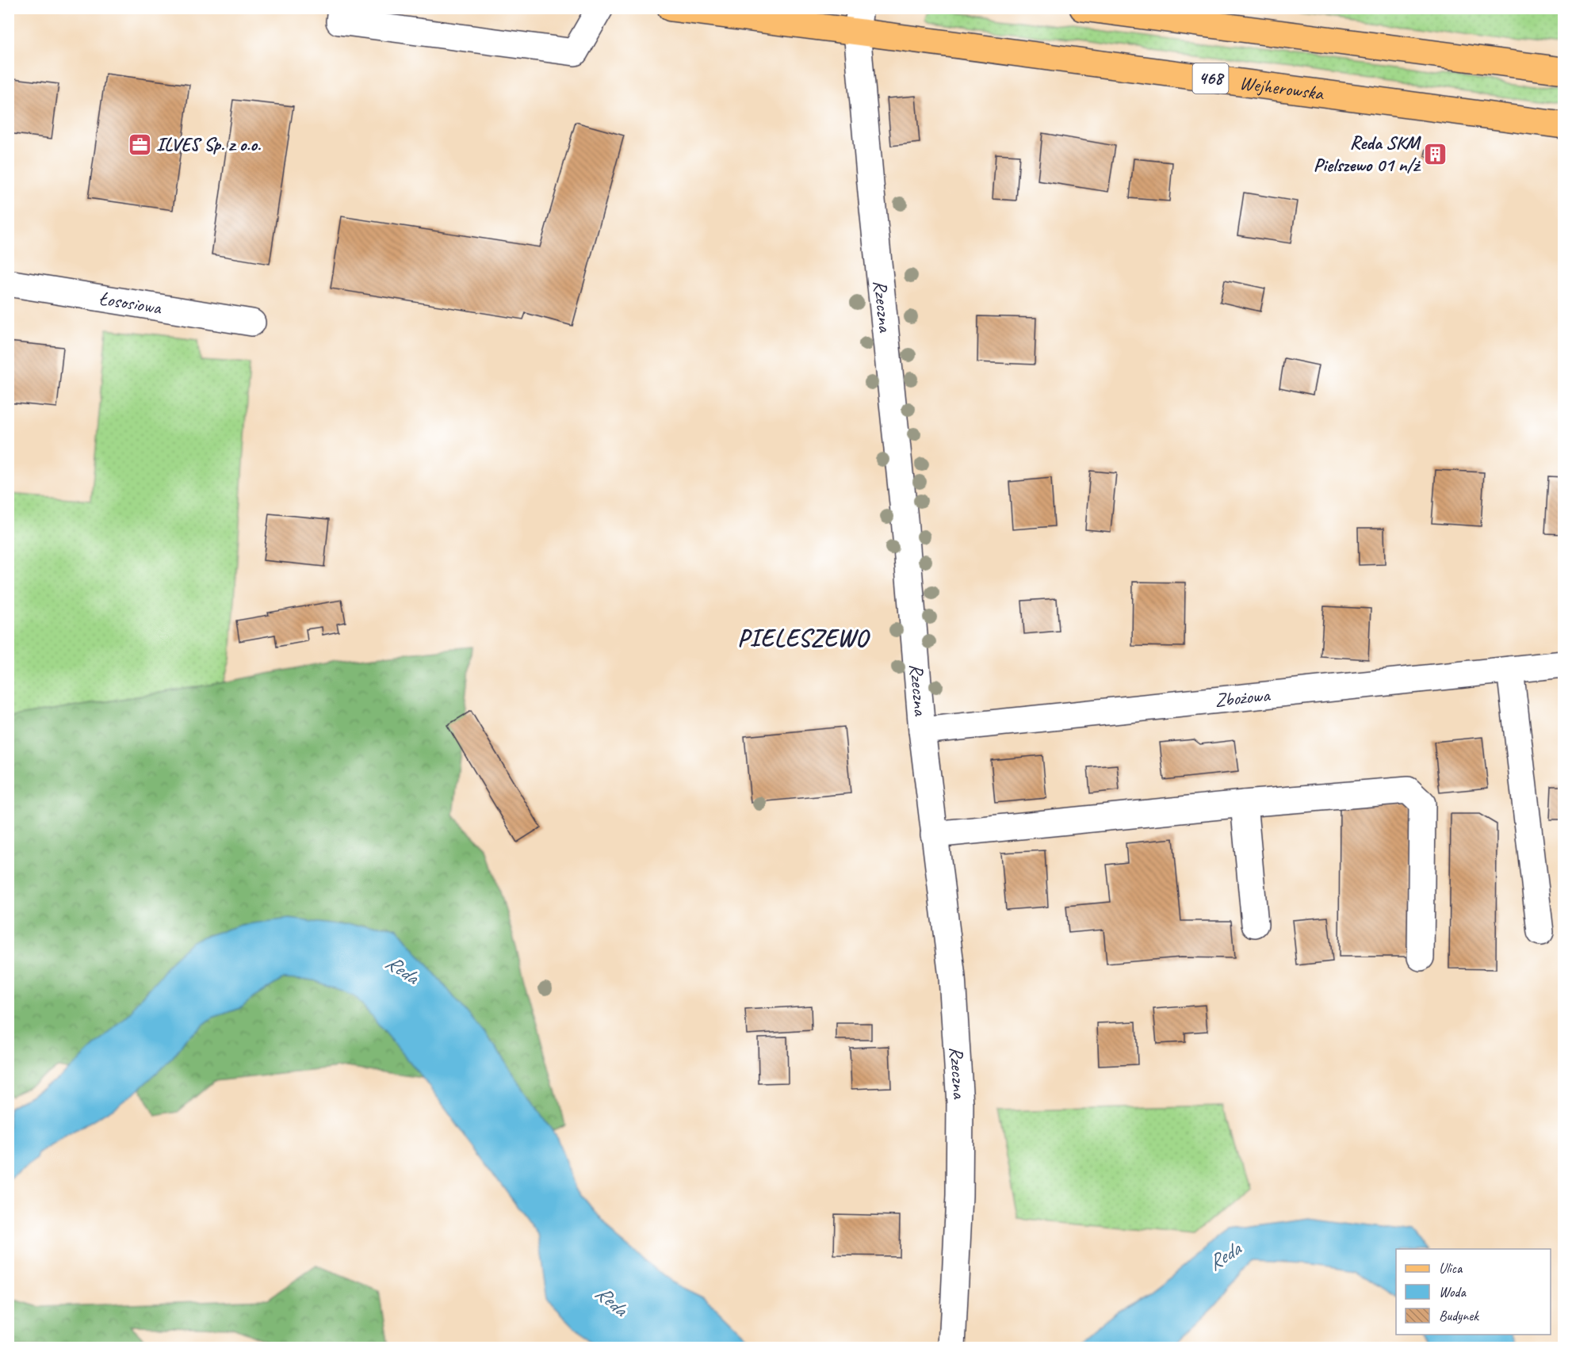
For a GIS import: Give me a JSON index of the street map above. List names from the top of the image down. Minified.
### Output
{"streets":{"main road":["468","Wejherowska"],"street":["Łososiowa","Rzeczna","Zbożowa"]},"crossings":[["Wejherowska","Rzeczna"],["Rzeczna","Zbożowa"]],"districts":["PIELESZEWO"],"water":["Reda"],"places":{"office":["ILVES Sp. z o.o."],"building":["Reda SKM Pielszewo 01 n/ż"]},"legend":["Ulica","Woda","Budynek"]}
